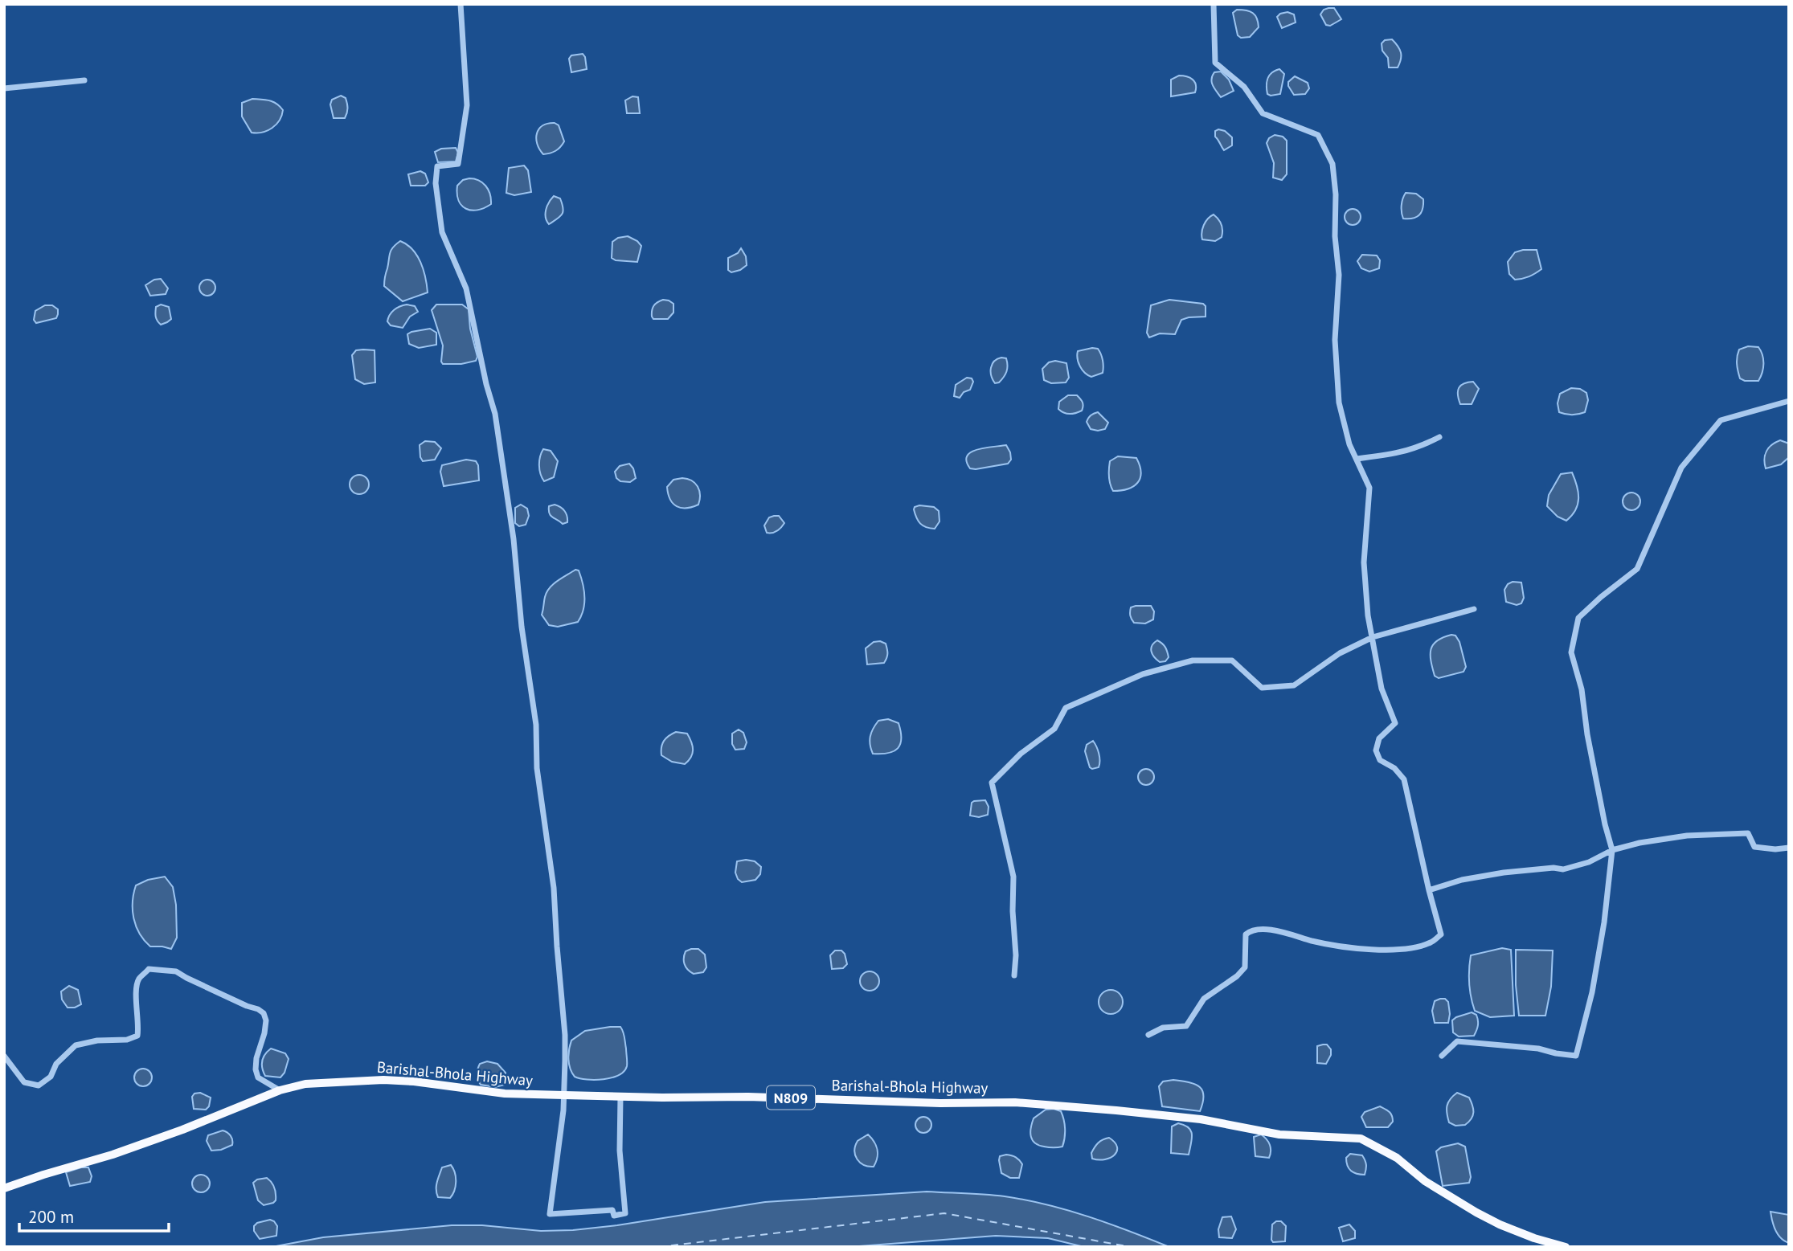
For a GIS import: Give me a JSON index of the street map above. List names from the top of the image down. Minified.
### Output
{"streets":{"highway":["Barishal-Bhola Highway","N809"]},"scale_bar":"200 m"}
